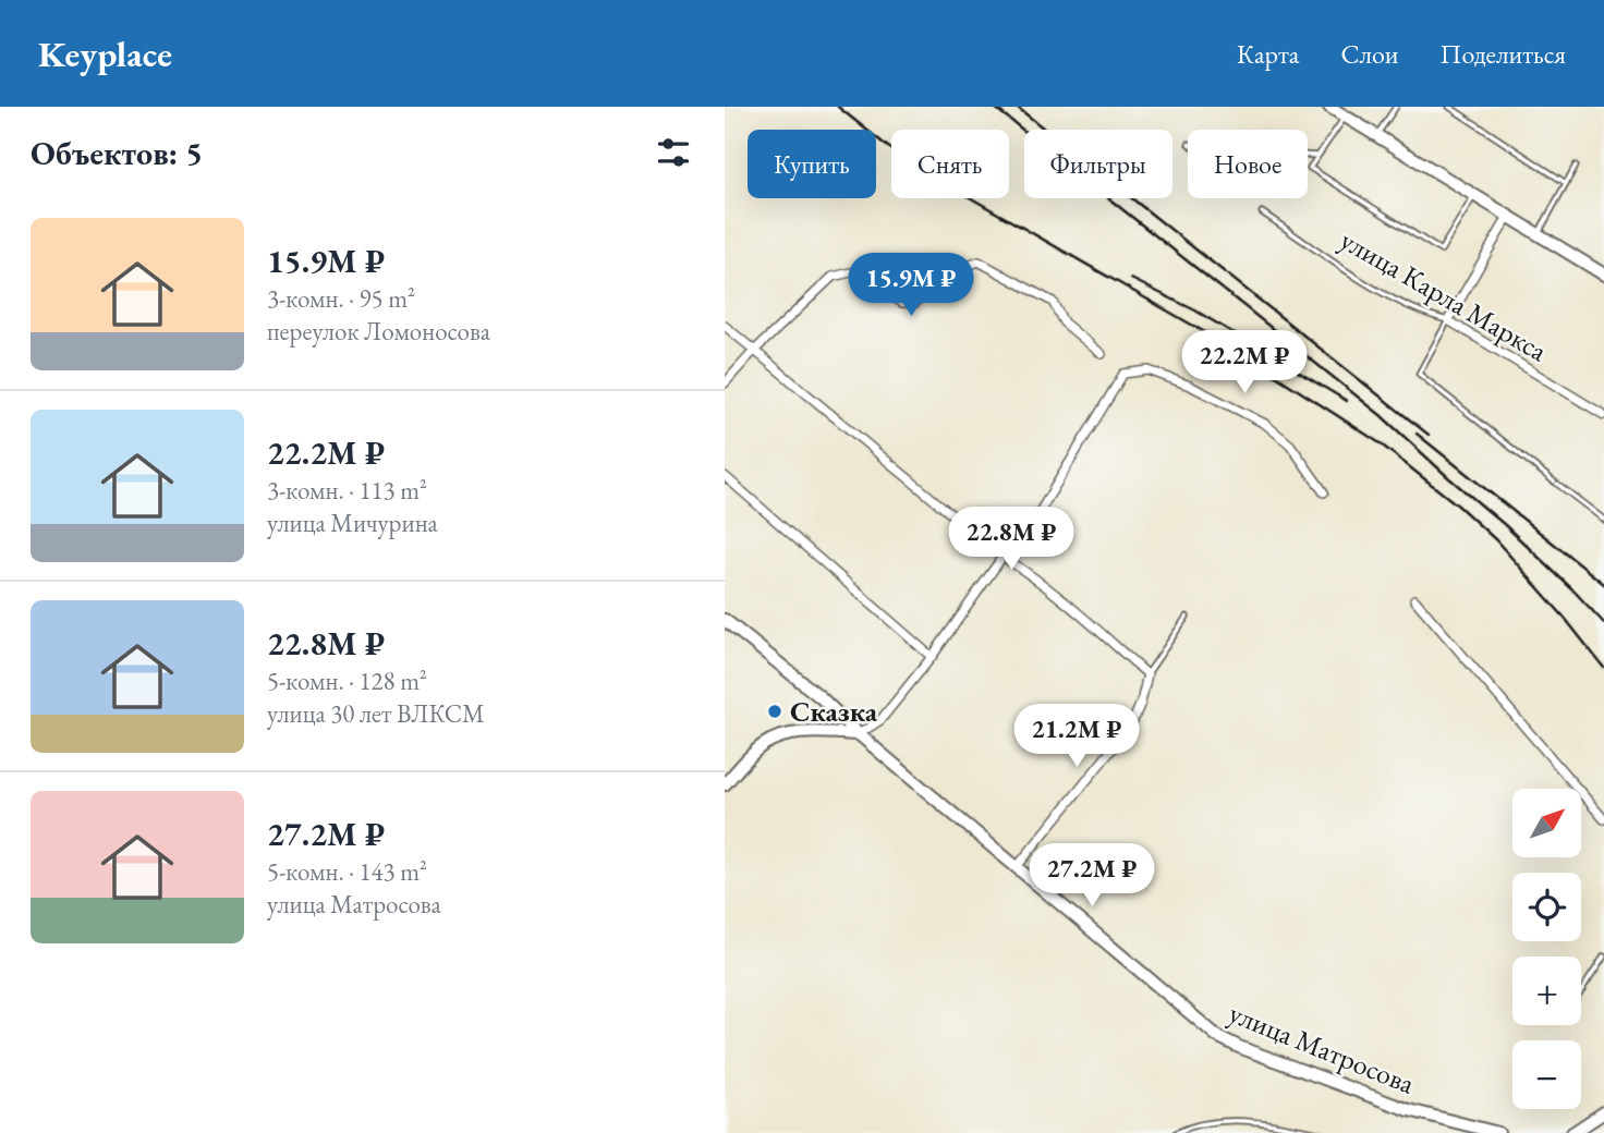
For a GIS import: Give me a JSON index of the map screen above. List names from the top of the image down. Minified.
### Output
{"streets":{"street":["улица Карла Маркса","улица Матросова"]},"places":["Сказка"],"north":"top right","page":{"header":"Keyplace","nav":["Карта","Слои","Поделиться"],"heading":"Объектов: 5","chip":["Купить","Снять","Фильтры","Новое"],"list":[{"name":"15.9M ₽","note":"3-комн. · 95 m² · переулок Ломоносова"},{"name":"22.2M ₽","note":"3-комн. · 113 m² · улица Мичурина"},{"name":"22.8M ₽","note":"5-комн. · 128 m² · улица 30 лет ВЛКСМ"},{"name":"27.2M ₽","note":"5-комн. · 143 m² · улица Матросова"}],"price":["15.9M ₽","22.2M ₽","22.8M ₽","21.2M ₽","27.2M ₽"],"map_buttons":["+","−"]}}
